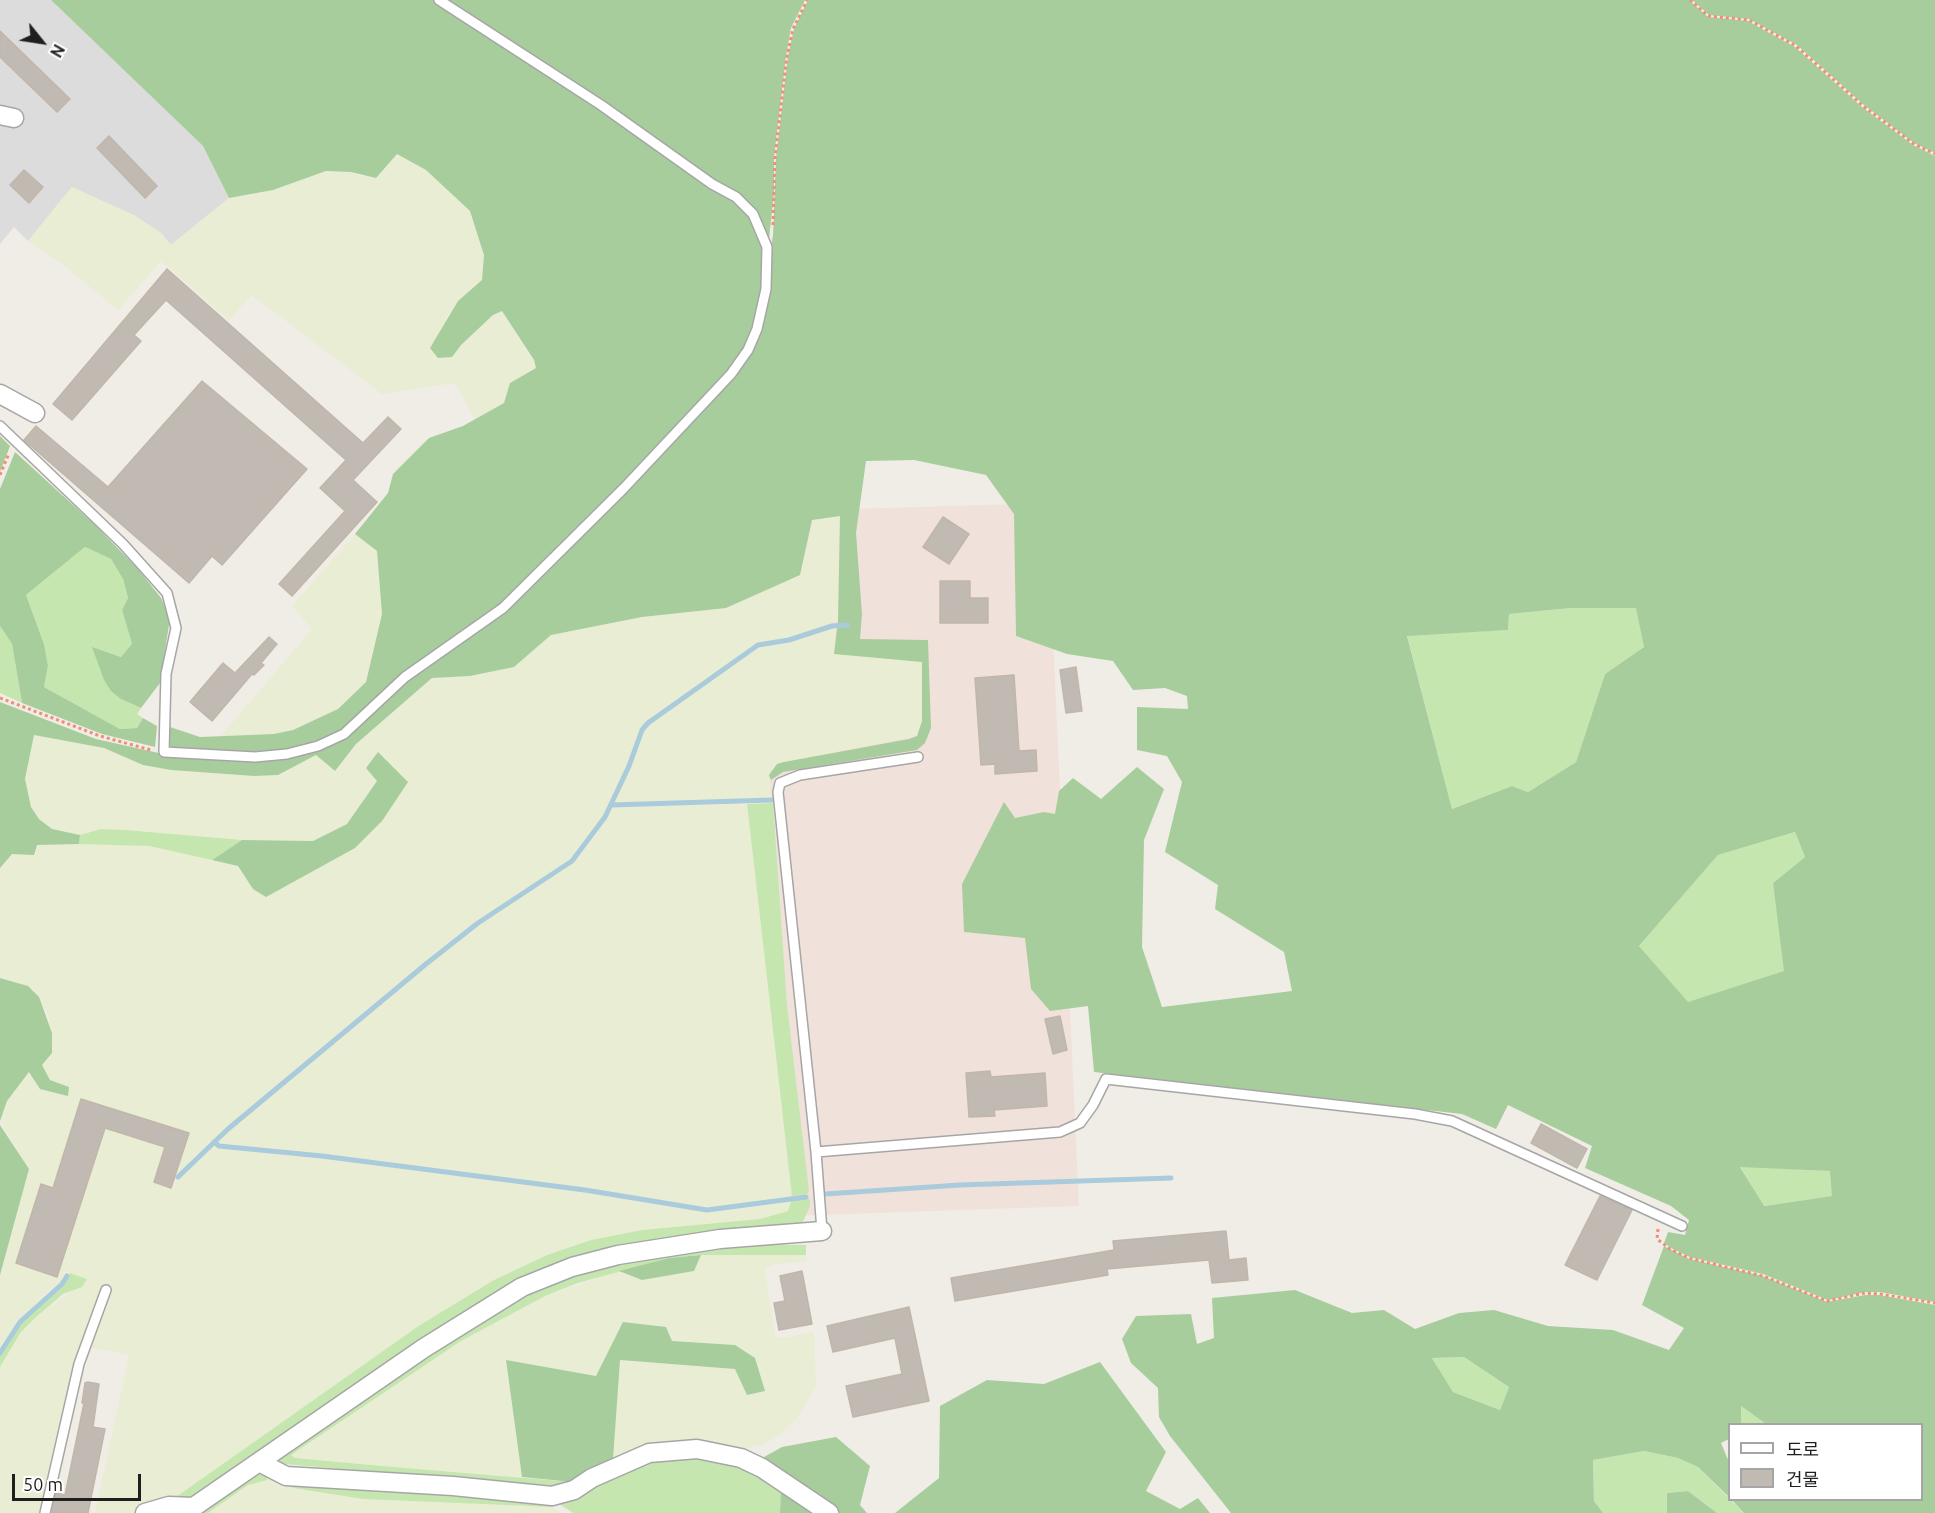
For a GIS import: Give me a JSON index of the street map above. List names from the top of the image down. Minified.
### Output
{"legend":["도로","건물"],"scale_bar":"50 m","north":"bottom right"}
